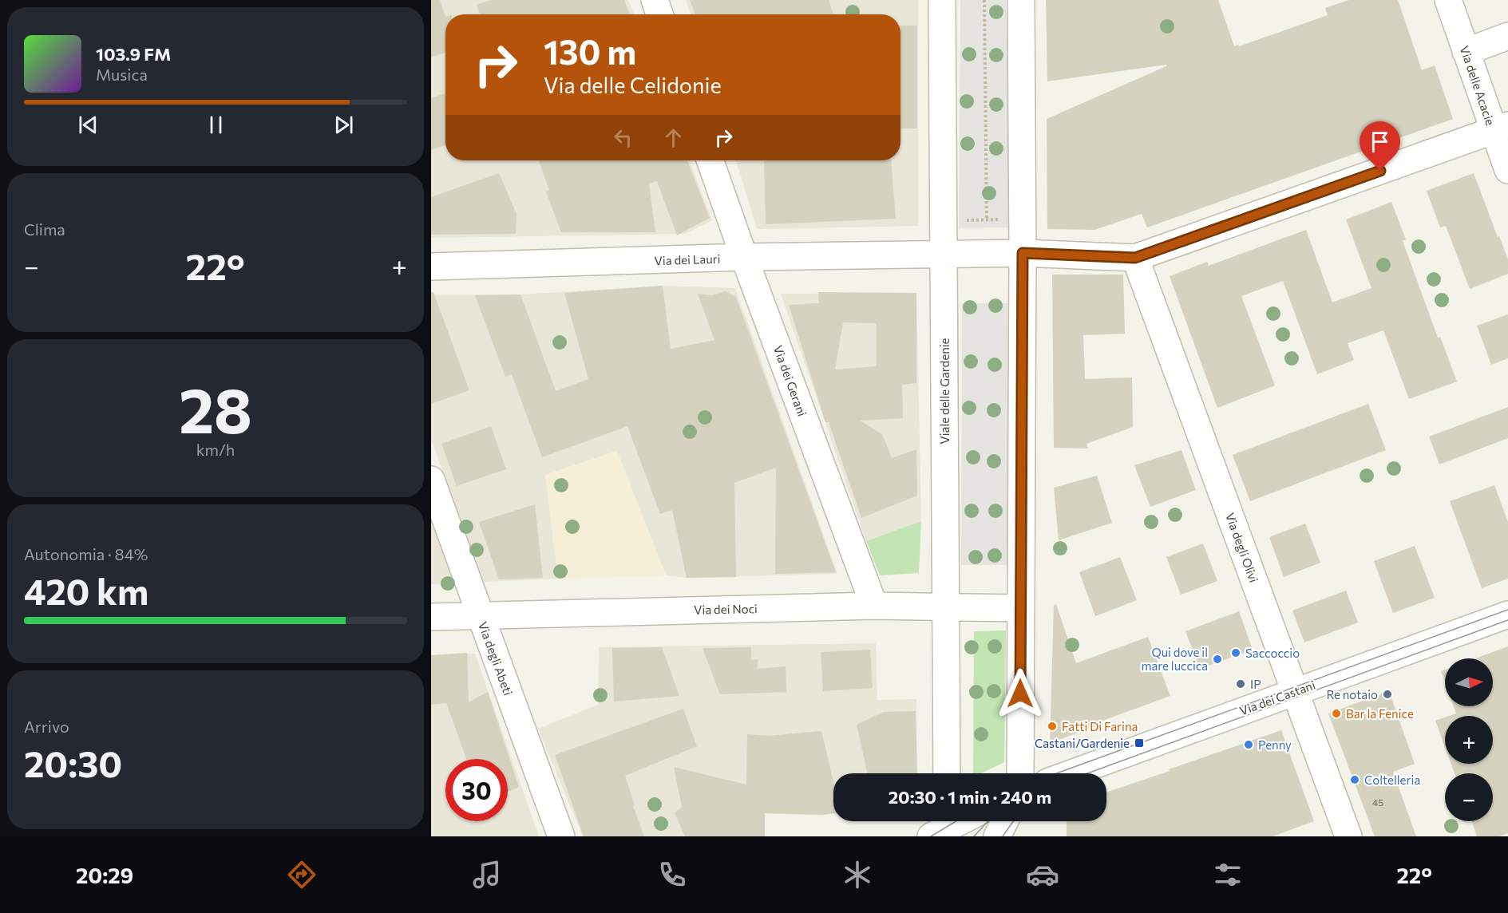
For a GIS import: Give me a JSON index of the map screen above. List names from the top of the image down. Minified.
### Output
{"streets":{"street":["Via delle Acacie","Via dei Lauri","Via dei Gerani","Viale delle Gardenie","Via degli Olivi","Via dei Noci","Via degli Abeti","Via dei Castani"]},"crossings":[["Via dei Lauri","Via dei Gerani"],["Via dei Lauri","Viale delle Gardenie"],["Via dei Lauri","Via degli Olivi"],["Via dei Gerani","Via dei Noci"],["Viale delle Gardenie","Via dei Noci"],["Via degli Olivi","Via dei Castani"],["Via dei Noci","Via degli Abeti"]],"places":{"other":["Saccoccio","Qui dove il mare luccica","IP","Re notaio","Bar la Fenice","Fatti Di Farina","Penny","Coltelleria"],"transit":["Castani/Gardenie"]},"house_numbers":["45"],"north":"right","page":{"turn":["130 m","Via delle Celidonie"],"song":["103.9 FM","Musica"],"tile":["Clima",["28","km/h"],["Autonomia · 84%","420 km"],["Arrivo","20:30"]],"heat":["−","22°","+"],"map_buttons":["+","−"],"limit":"30","trip":"20:30 · 1 min · 240 m","tabs":["20:29","22°"]}}
